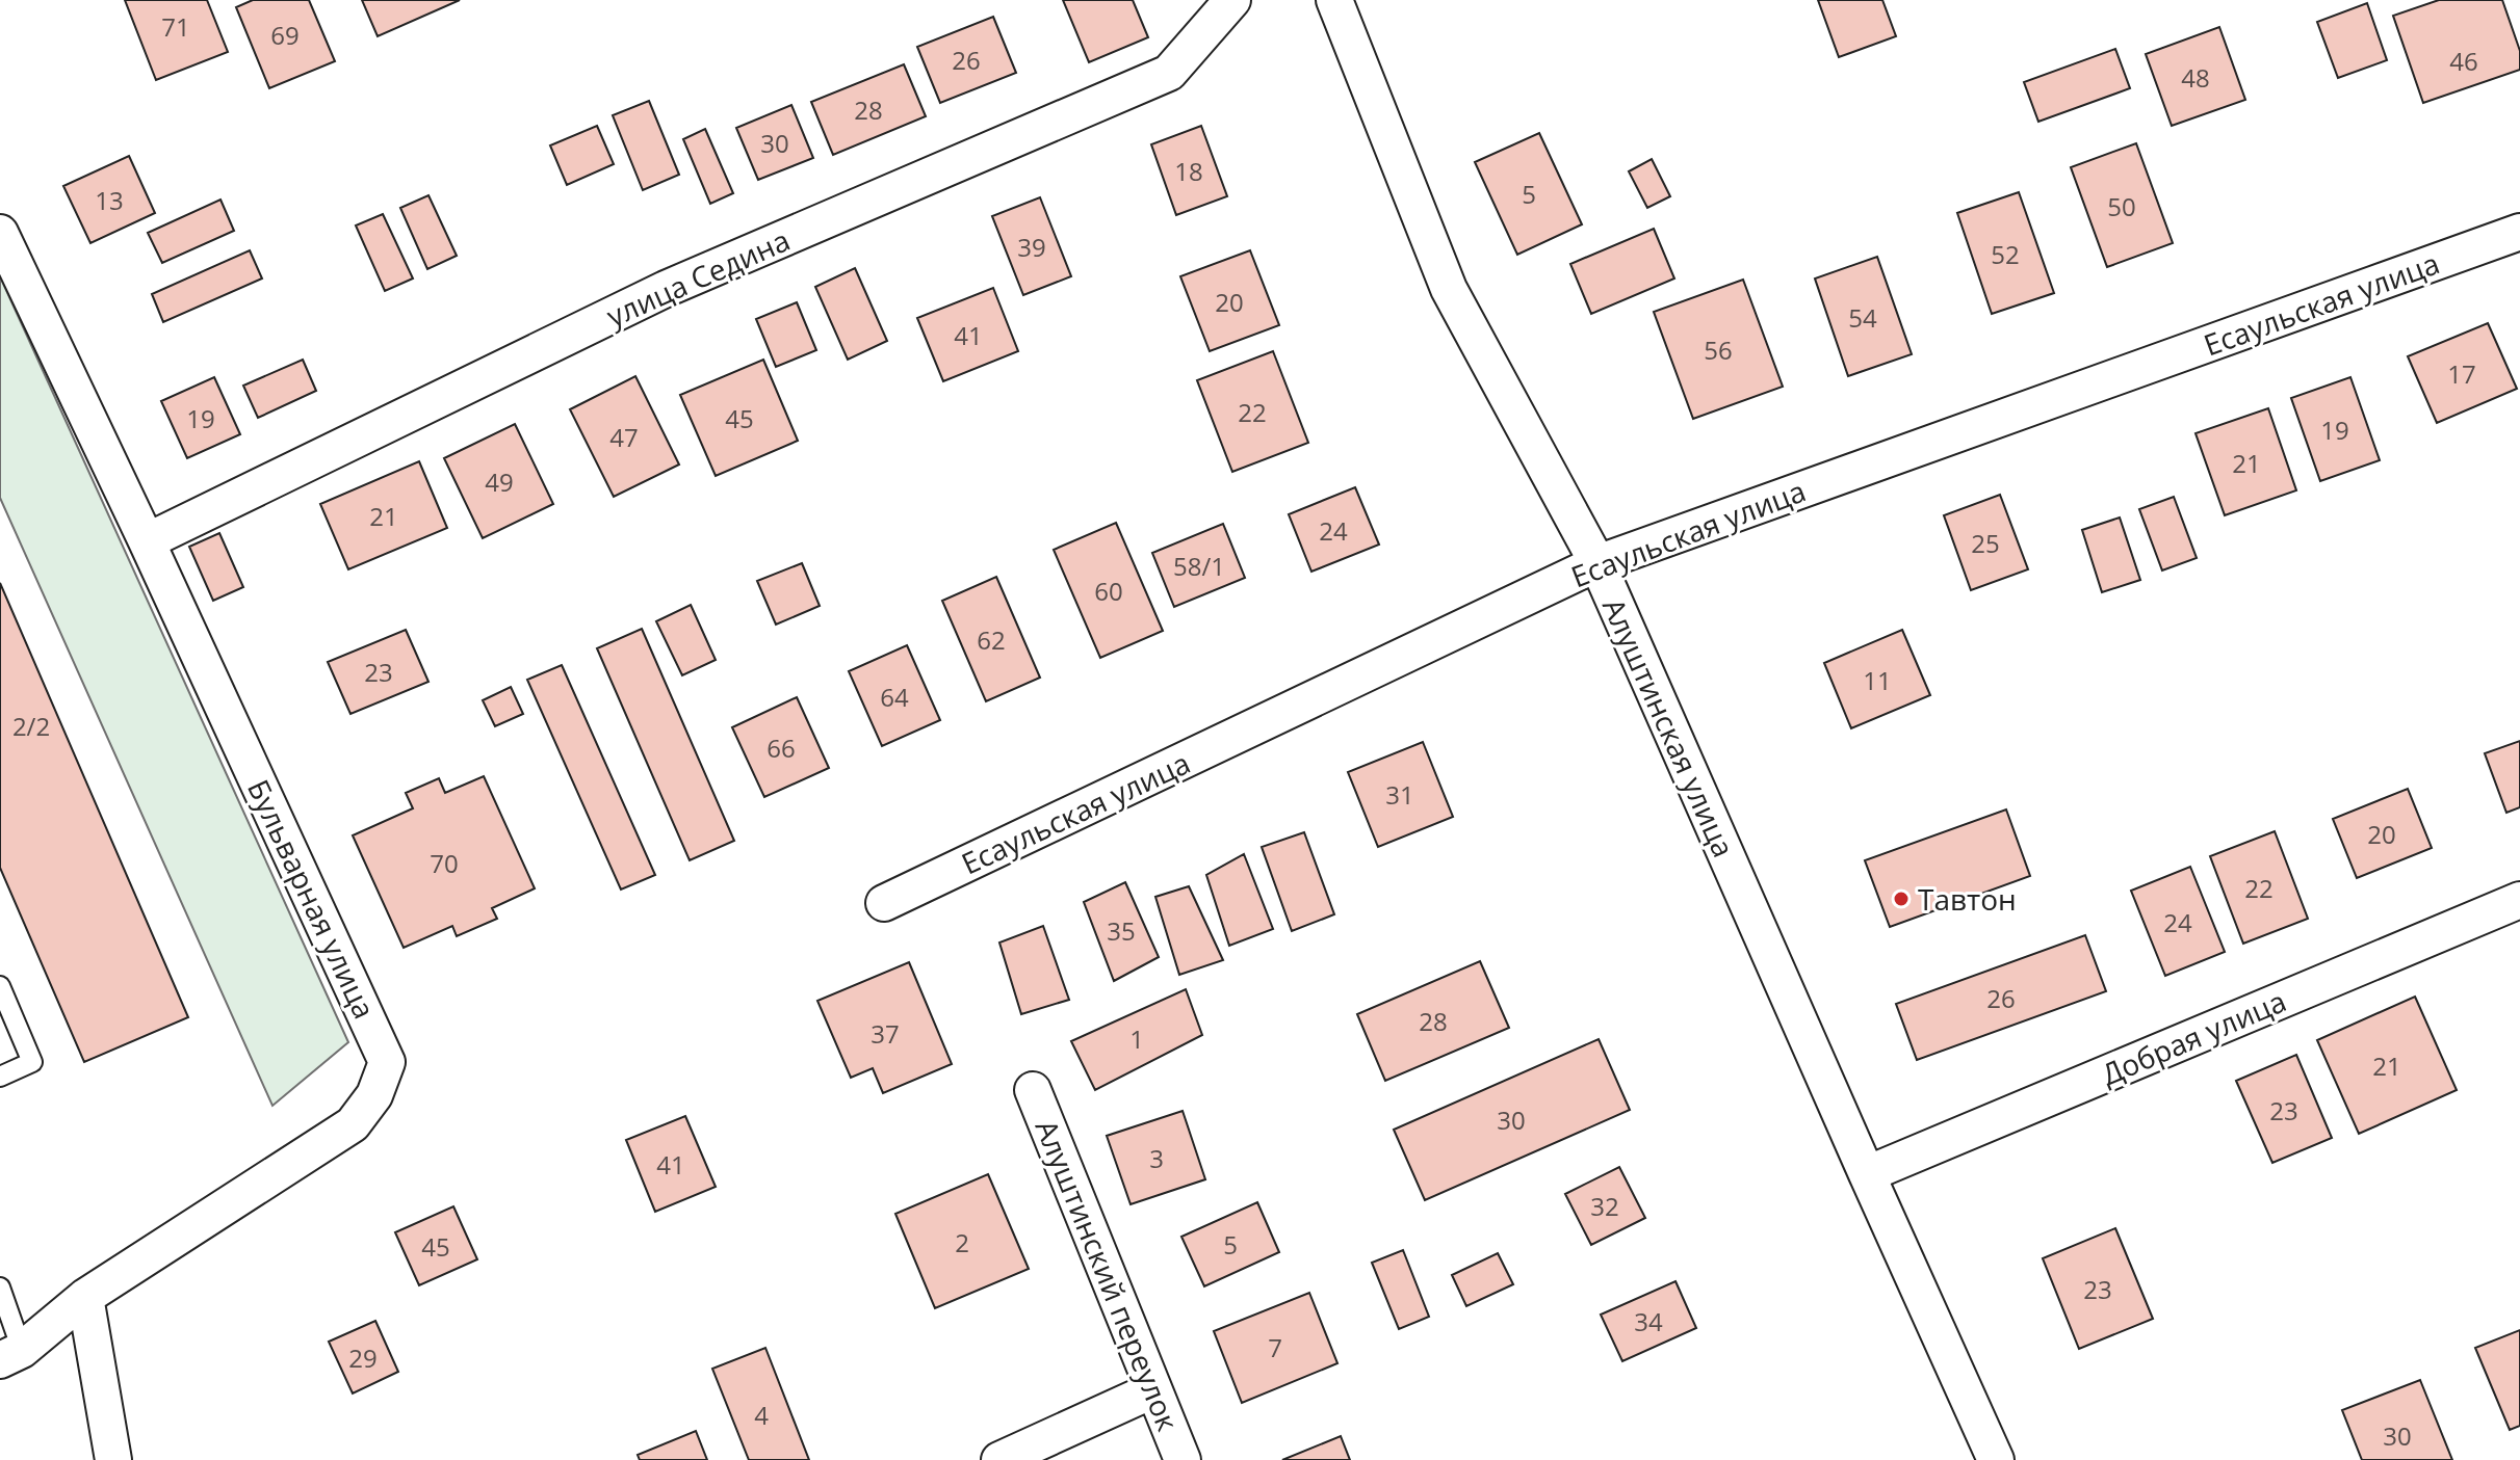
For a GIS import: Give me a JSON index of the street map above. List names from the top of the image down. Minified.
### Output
{"streets":{"street":["улица Седина","Есаульская улица","Алуштинская улица","Бульварная улица","Добрая улица","Алуштинский переулок"]},"crossings":[["улица Седина","Бульварная улица"],["Есаульская улица","Алуштинская улица"],["Алуштинская улица","Добрая улица"]],"places":["Тавтон"],"house_numbers":["71","69","26","46","48","28","30","18","5","13","50","39","52","20","54","41","56","17","22","19","45","19","47","21","49","21","24","25","58/1","60","62","23","11","64","2/2","66","31","20","70","22","24","35","26","28","37","1","21","23","30","3","41","32","2","5","45","23","34","7","29","4","30"]}
